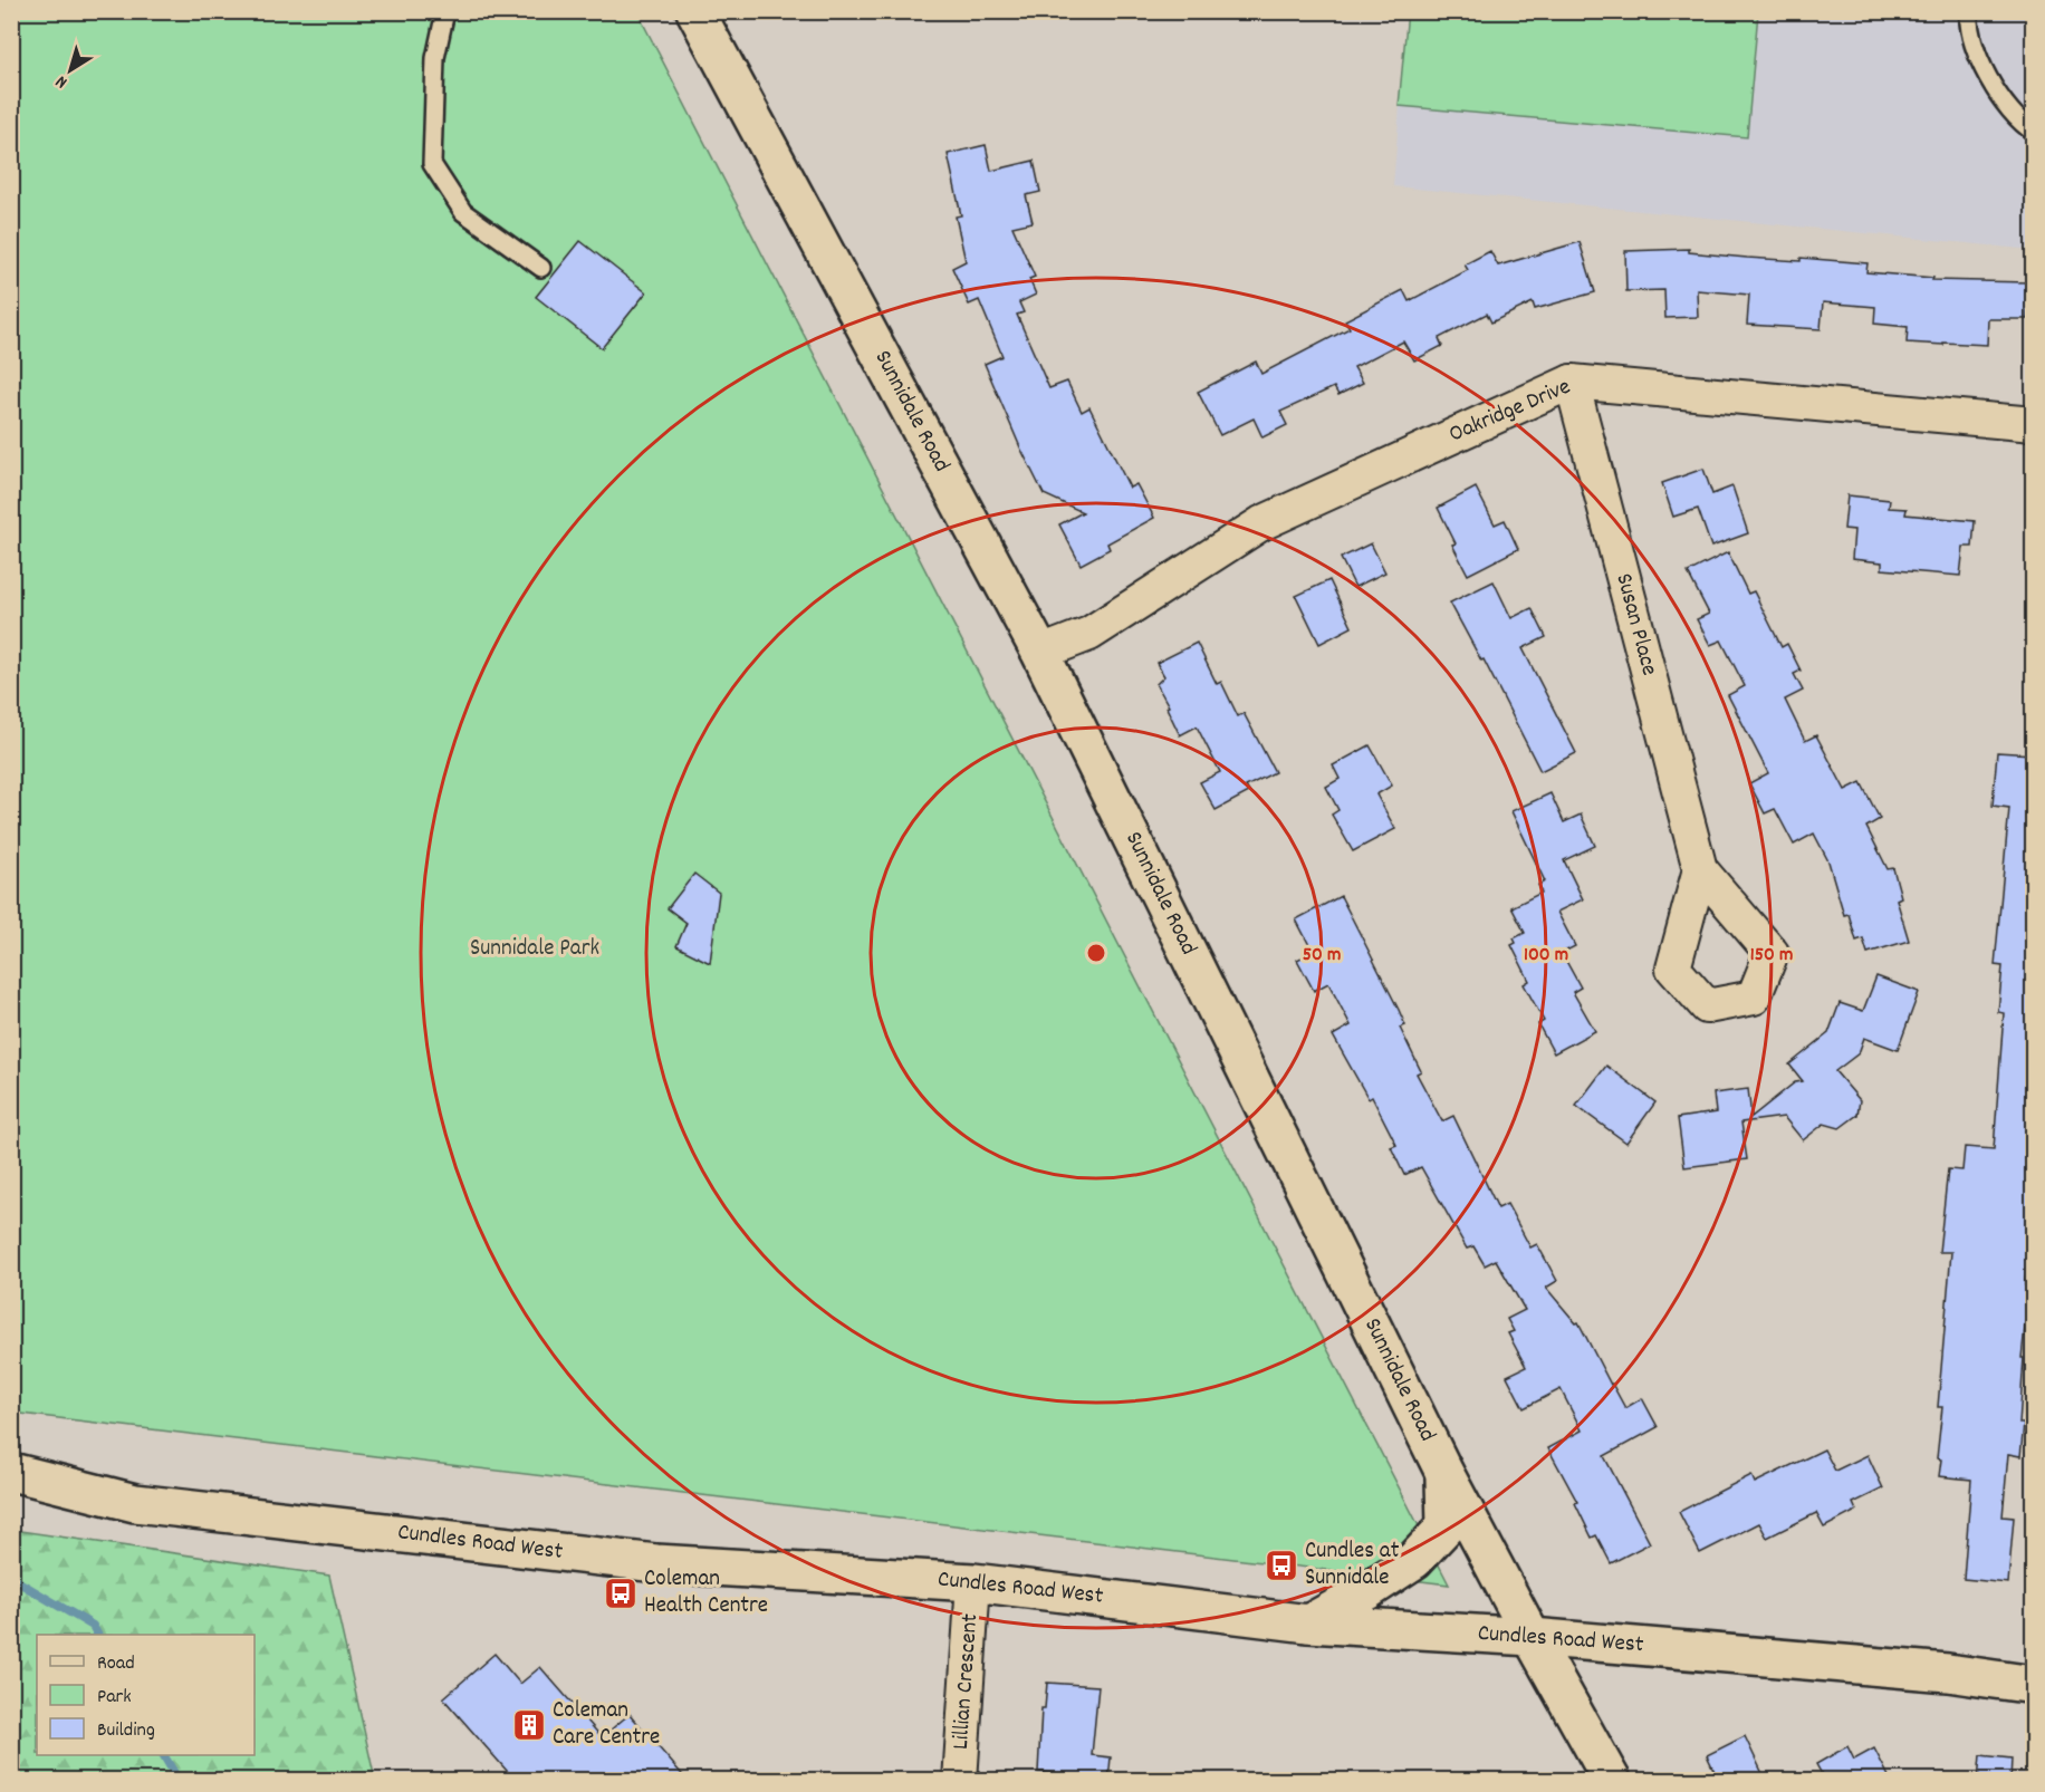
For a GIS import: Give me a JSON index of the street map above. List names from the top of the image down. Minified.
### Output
{"streets":{"main road":["Sunnidale Road","Cundles Road West"],"street":["Oakridge Drive","Susan Place","Lillian Crescent"]},"crossings":[["Sunnidale Road","Oakridge Drive"],["Sunnidale Road","Cundles Road West"],["Oakridge Drive","Susan Place"],["Cundles Road West","Lillian Crescent"]],"parks":["Sunnidale Park"],"places":{"bus stop":["Cundles at Sunnidale","Coleman Health Centre"],"building":["Coleman Care Centre"]},"legend":["Road","Park","Building"],"north":"bottom left","rings":["50 m","100 m","150 m"]}
